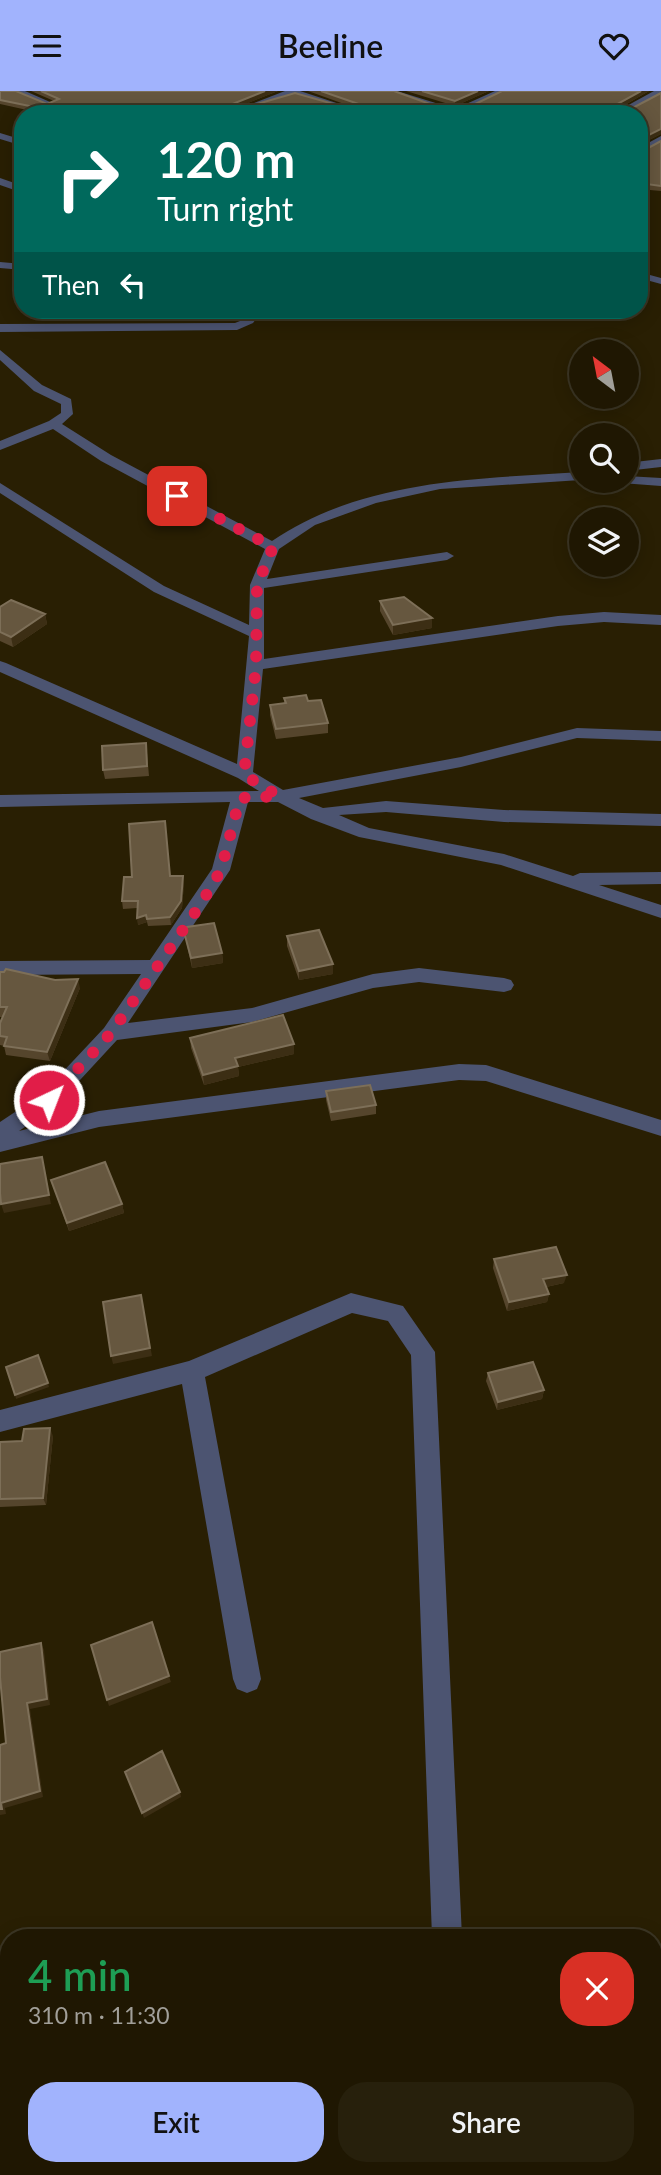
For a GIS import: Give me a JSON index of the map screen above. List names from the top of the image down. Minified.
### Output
{"north":"top left","page":{"header":"Beeline","turn":["120 m","Turn right"],"then":"Then","heading":["4 min","310 m · 11:30"],"buttons":["Exit","Share"]}}
